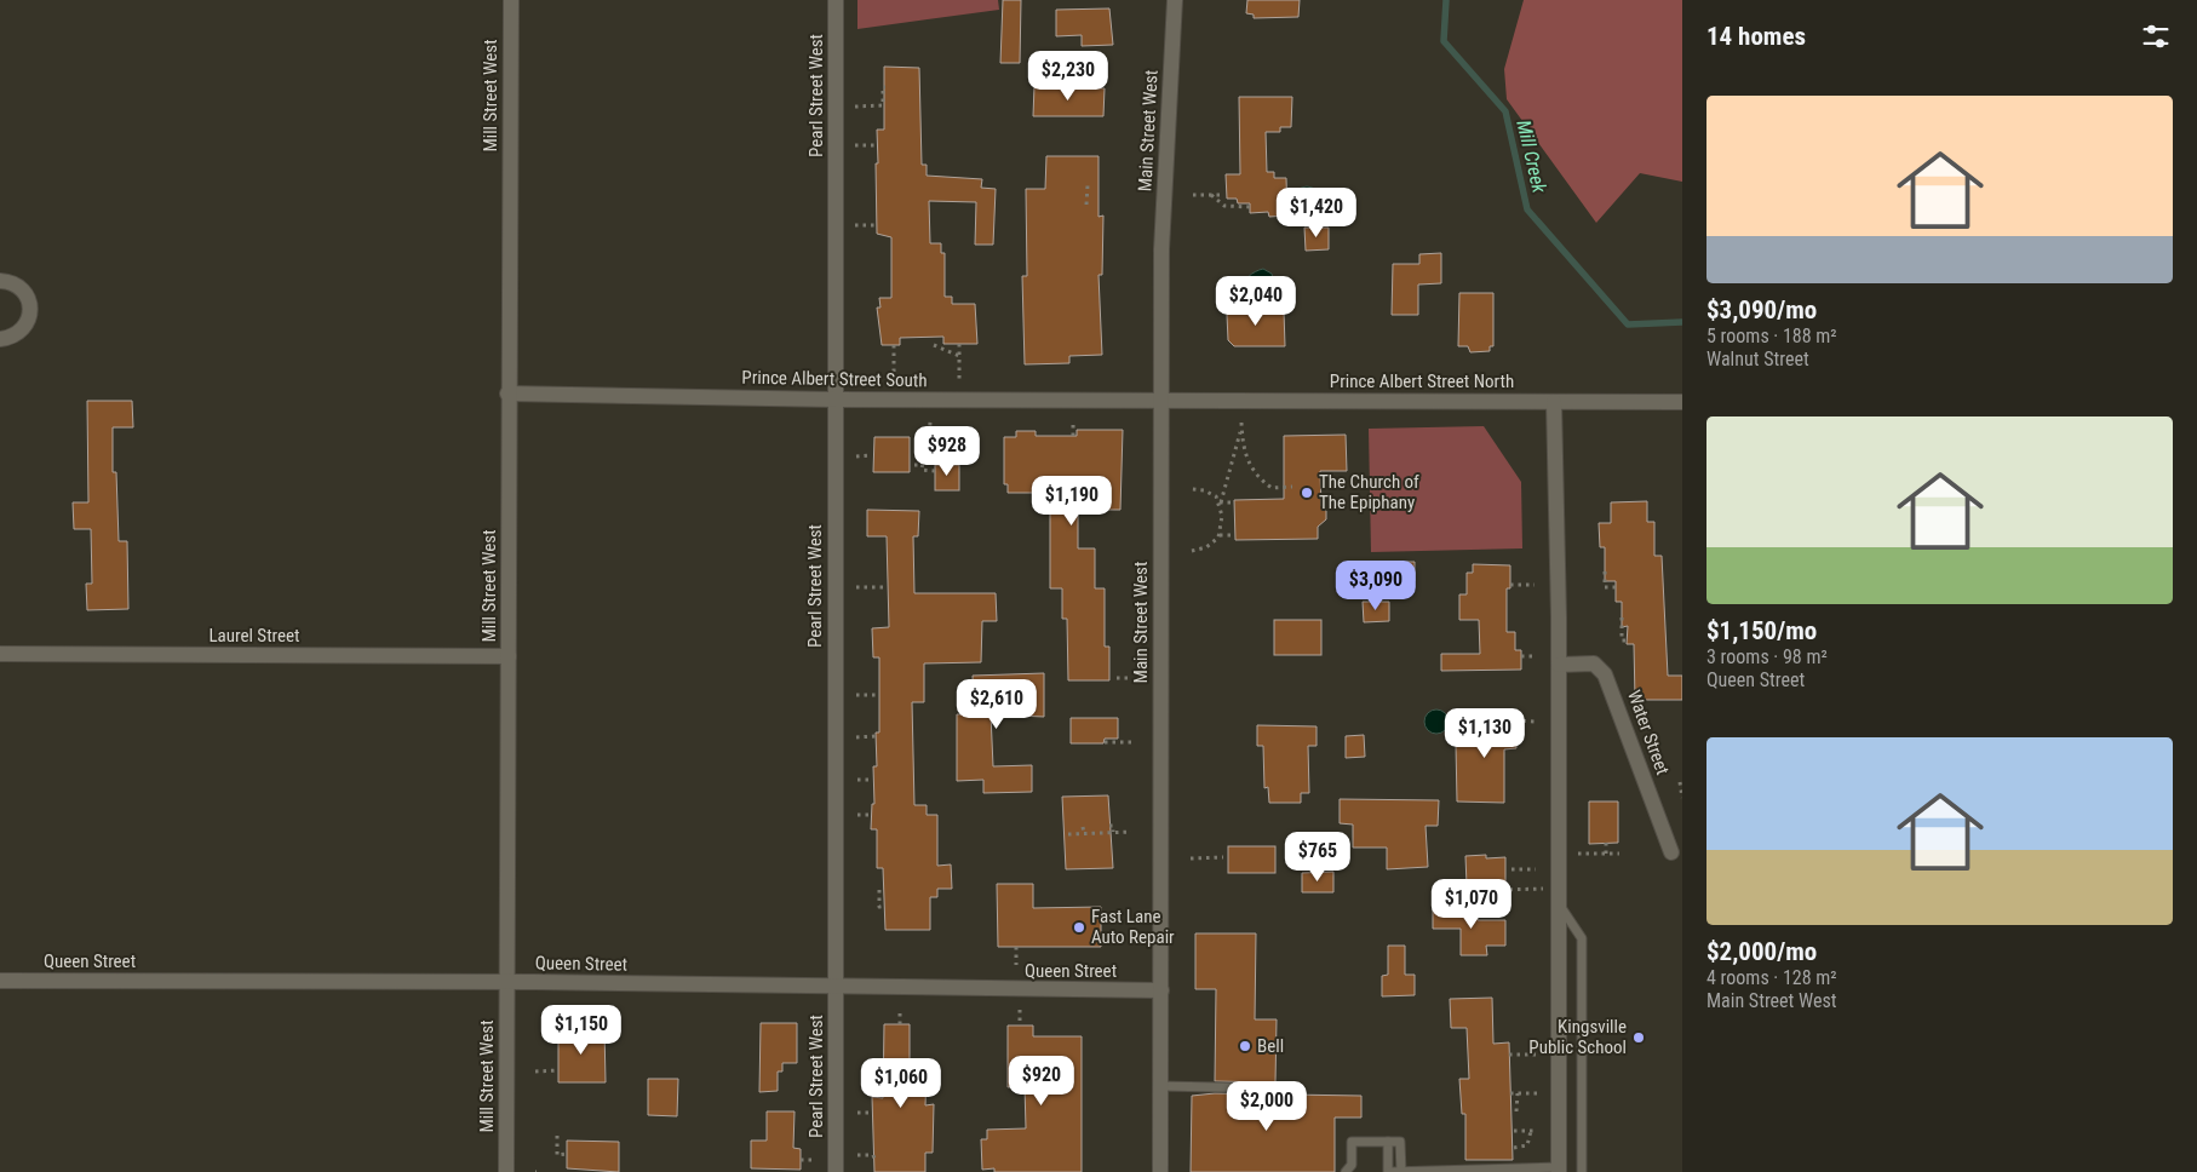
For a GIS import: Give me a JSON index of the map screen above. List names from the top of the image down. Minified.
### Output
{"streets":{"street":["Mill Street West","Pearl Street West","Main Street West","Prince Albert Street South","Prince Albert Street North","Laurel Street","Water Street","Queen Street"]},"crossings":[["Mill Street West","Prince Albert Street South"],["Mill Street West","Laurel Street"],["Mill Street West","Queen Street"],["Pearl Street West","Prince Albert Street South"],["Pearl Street West","Queen Street"],["Main Street West","Prince Albert Street South"],["Main Street West","Prince Albert Street North"],["Main Street West","Queen Street"],["Prince Albert Street South","Prince Albert Street North"]],"water":["Mill Creek"],"places":["The Church of The Epiphany","Fast Lane Auto Repair","Kingsville Public School","Bell"],"page":{"heading":"14 homes","price":["$2,230","$1,420","$2,040","$928","$1,190","$3,090","$2,610","$1,130","$765","$1,070","$1,150","$920","$1,060","$2,000"],"list":[{"name":"$3,090/mo","note":"5 rooms · 188 m² · Walnut Street"},{"name":"$1,150/mo","note":"3 rooms · 98 m² · Queen Street"},{"name":"$2,000/mo","note":"4 rooms · 128 m² · Main Street West"}]}}
